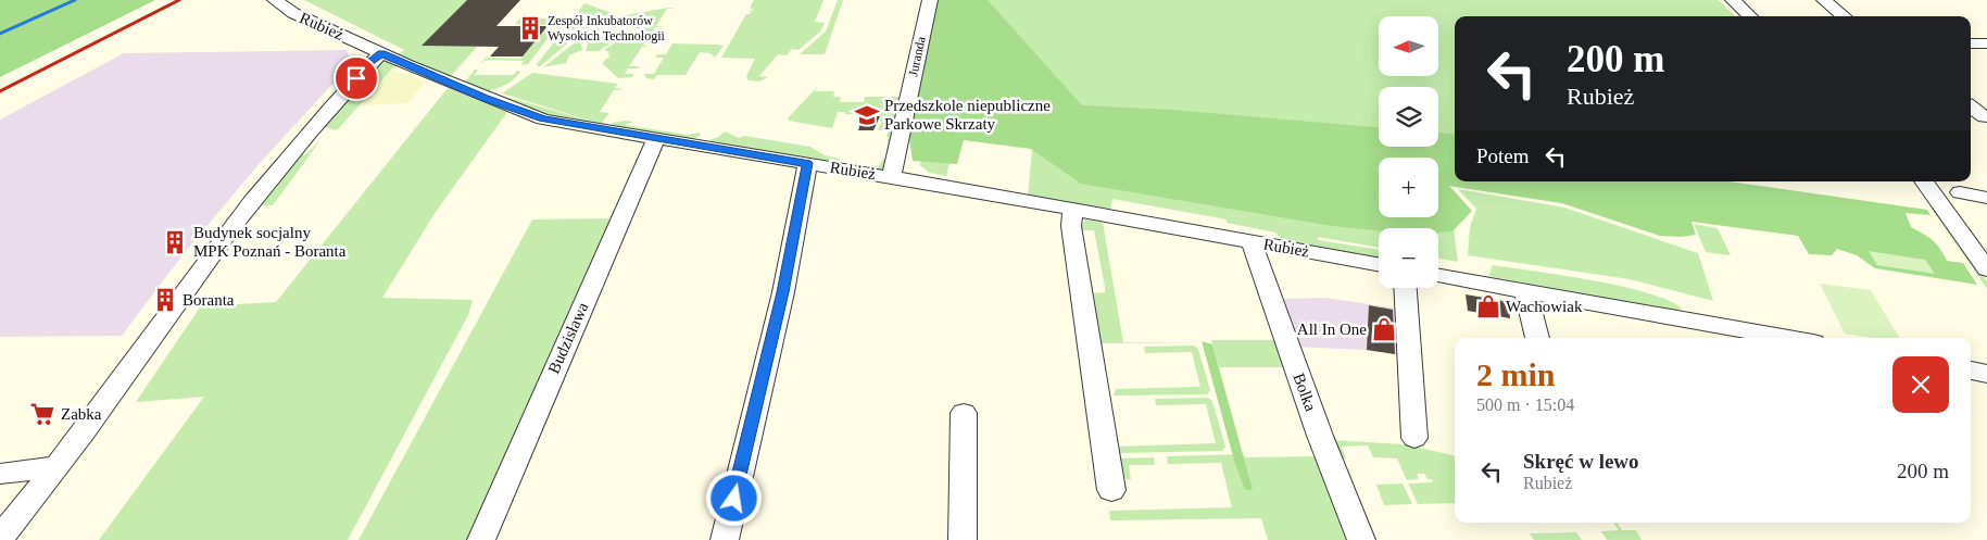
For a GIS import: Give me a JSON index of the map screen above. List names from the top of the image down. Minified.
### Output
{"streets":{"street":["Rubież","Juranda","Budzisława","Bolka"]},"crossings":[["Rubież","Juranda"],["Rubież","Budzisława"],["Rubież","Bolka"]],"places":{"building":["Zespół Inkubatorów Wysokich Technologii","Budynek socjalny MPK Poznań - Boranta","Boranta"],"school or university":["Przedszkole niepubliczne Parkowe Skrzaty"],"shop":["Wachowiak","All In One"],"supermarket":["Zabka"]},"north":"left","page":{"map_buttons":["+","−"],"turn":["200 m","Rubież"],"then":"Potem","heading":["2 min","500 m · 15:04"],"list":[{"name":"Skręć w lewo","note":"Rubież","value":"200 m"}]}}
